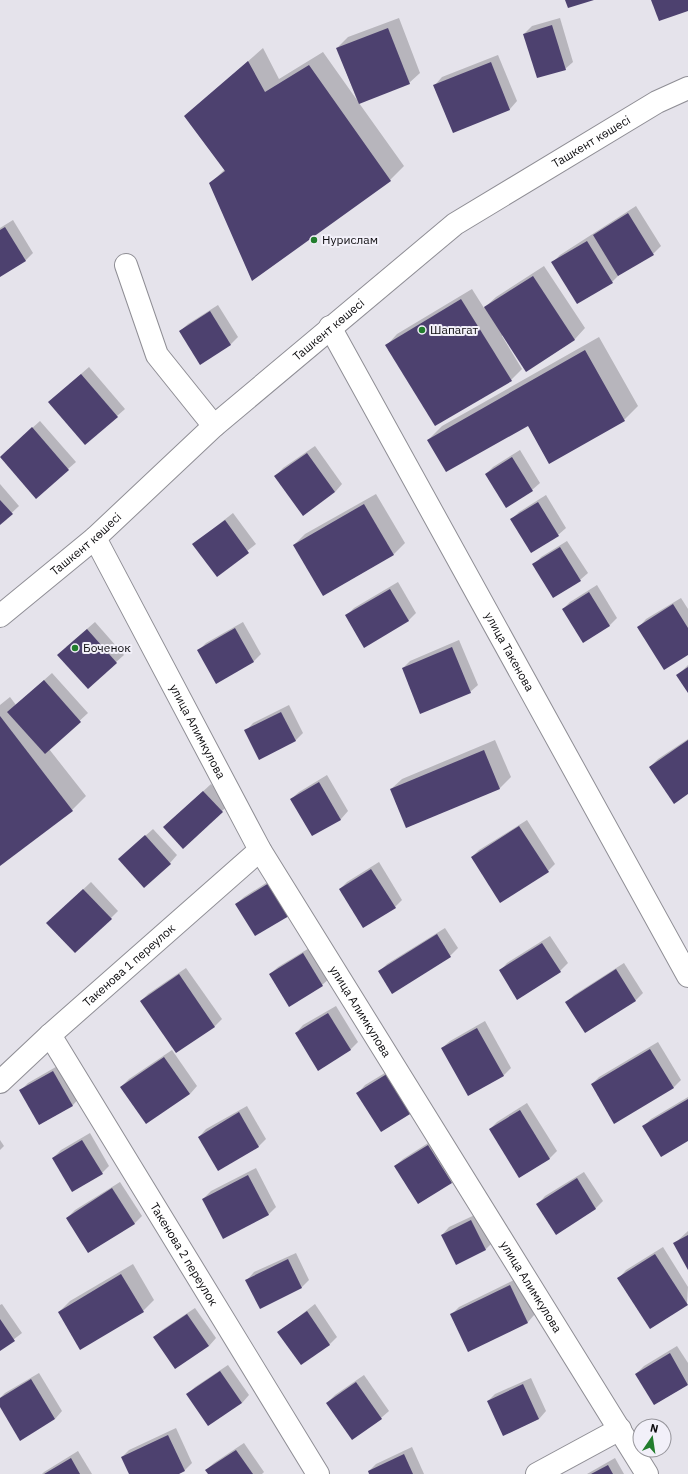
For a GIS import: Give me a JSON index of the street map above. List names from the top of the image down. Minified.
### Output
{"streets":{"street":["Ташкент көшесі","улица Такенова","улица Алимкулова","Такенова 1 переулок","Такенова 2 переулок"]},"crossings":[["Ташкент көшесі","улица Такенова"],["Ташкент көшесі","улица Алимкулова"],["улица Алимкулова","Такенова 1 переулок"],["Такенова 1 переулок","Такенова 2 переулок"]],"places":["Нурислам","Шапагат","Боченок"],"north":"top"}
